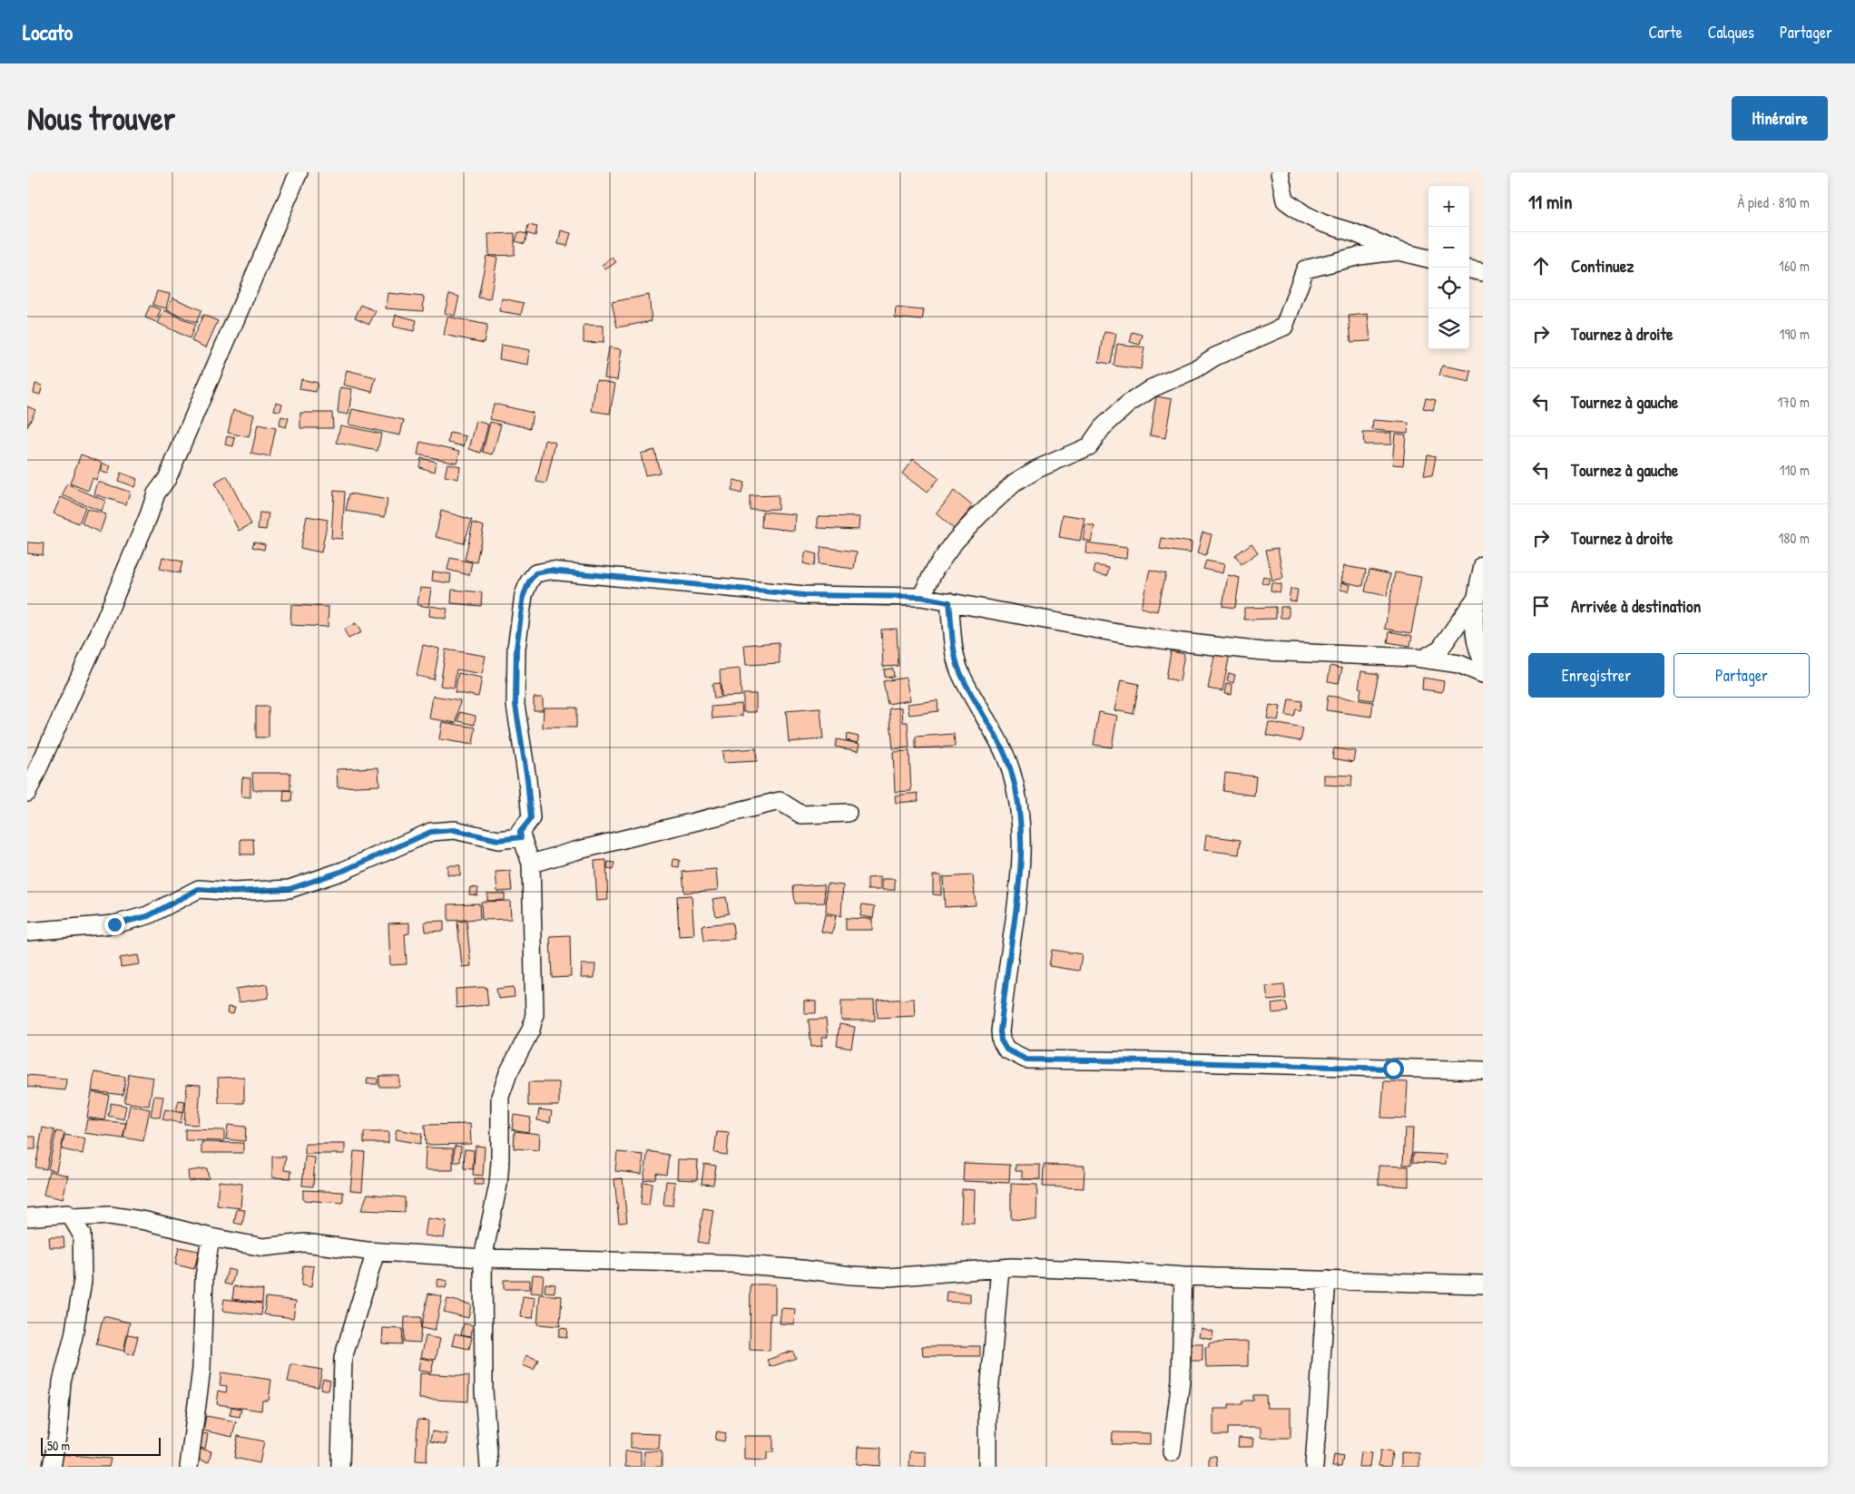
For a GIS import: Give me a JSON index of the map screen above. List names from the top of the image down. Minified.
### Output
{"scale_bar":"50 m","page":{"header":"Locato","nav":["Carte","Calques","Partager"],"buttons":["Itinéraire",["Enregistrer","Partager"]],"title":"Nous trouver","heading":["11 min","À pied · 810 m"],"map_buttons":["+","−"],"list":[["Continuez","160 m"],["Tournez à droite","190 m"],["Tournez à gauche","170 m"],["Tournez à gauche","110 m"],["Tournez à droite","180 m"],"Arrivée à destination"],"scale":"50 m"}}
